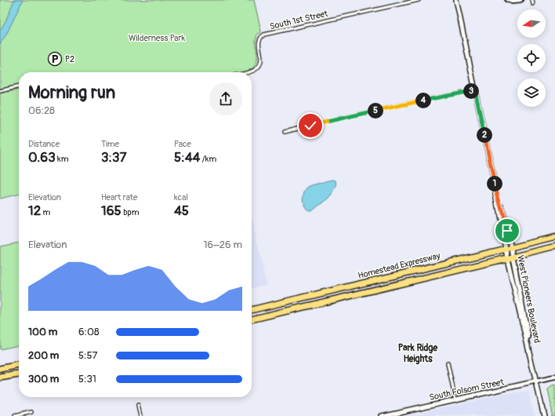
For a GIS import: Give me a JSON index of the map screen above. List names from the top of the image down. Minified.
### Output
{"streets":{"highway":["Homestead Expressway"],"main road":["West Pioneers Boulevard","South Folsom Street"],"street":["South 1st Street"]},"crossings":[["Homestead Expressway","West Pioneers Boulevard"],["West Pioneers Boulevard","South Folsom Street"]],"districts":["Park Ridge Heights"],"parks":["Wilderness Park"],"places":{"parking":["P2"]},"north":"left","page":{"heading":["Morning run","06:28"],"pins":["3","4","5","2","1"],"stats":[["Distance","0.63 km"],["Time","3:37"],["Pace","5:44 /km"],["Elevation","12 m"],["Heart rate","165 bpm"],["kcal","45"]],"chart":["Elevation","16–26 m"],"list":[{"name":"100 m","note":"6:08"},{"name":"200 m","note":"5:57"},{"name":"300 m","note":"5:31"}]}}
